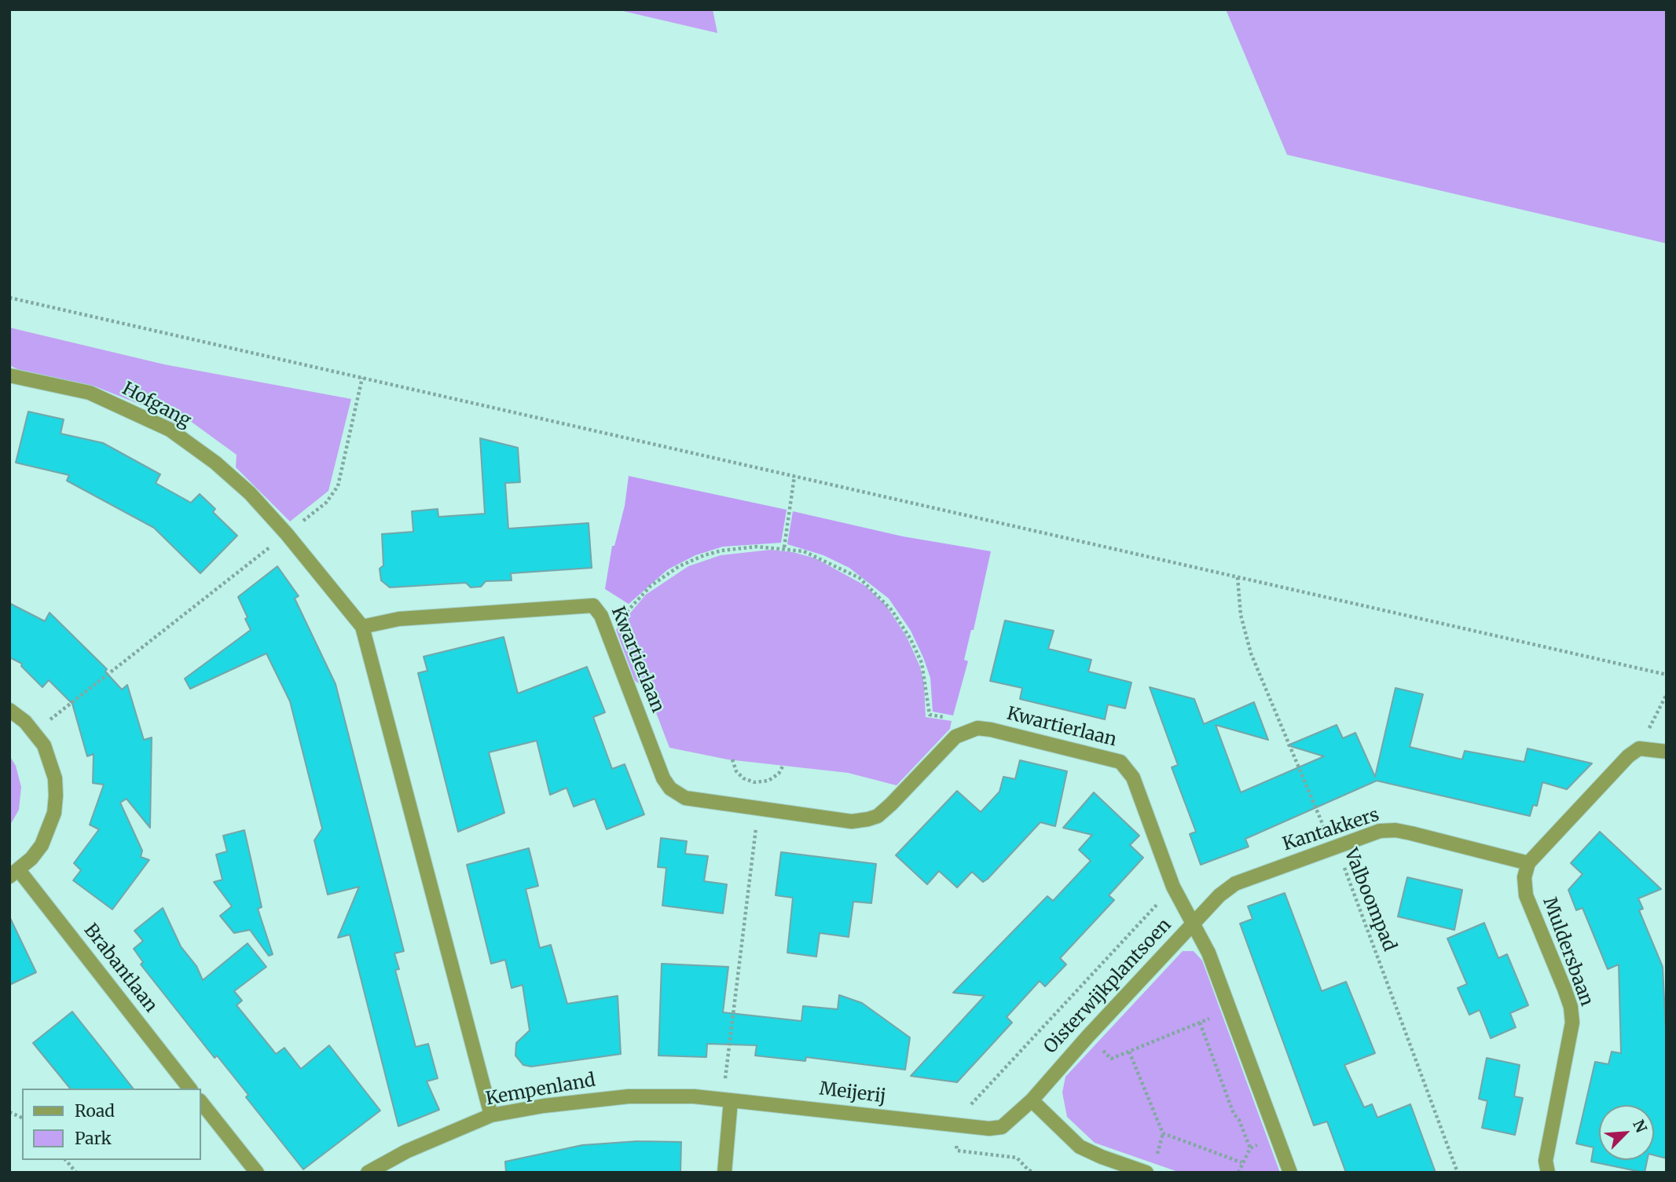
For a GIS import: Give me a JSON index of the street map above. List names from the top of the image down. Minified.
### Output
{"streets":{"street":["Hofgang","Kwartierlaan","Kantakkers","Muldersbaan","Brabantlaan","Oisterwijkplantsoen","Kempenland","Meijerij"],"path":["Valboompad"]},"crossings":[["Hofgang","Kwartierlaan"],["Kwartierlaan","Kantakkers"],["Kwartierlaan","Oisterwijkplantsoen"],["Kantakkers","Valboompad"],["Kantakkers","Muldersbaan"],["Kantakkers","Oisterwijkplantsoen"],["Oisterwijkplantsoen","Meijerij"],["Kempenland","Meijerij"]],"legend":["Road","Park"],"north":"top right"}
